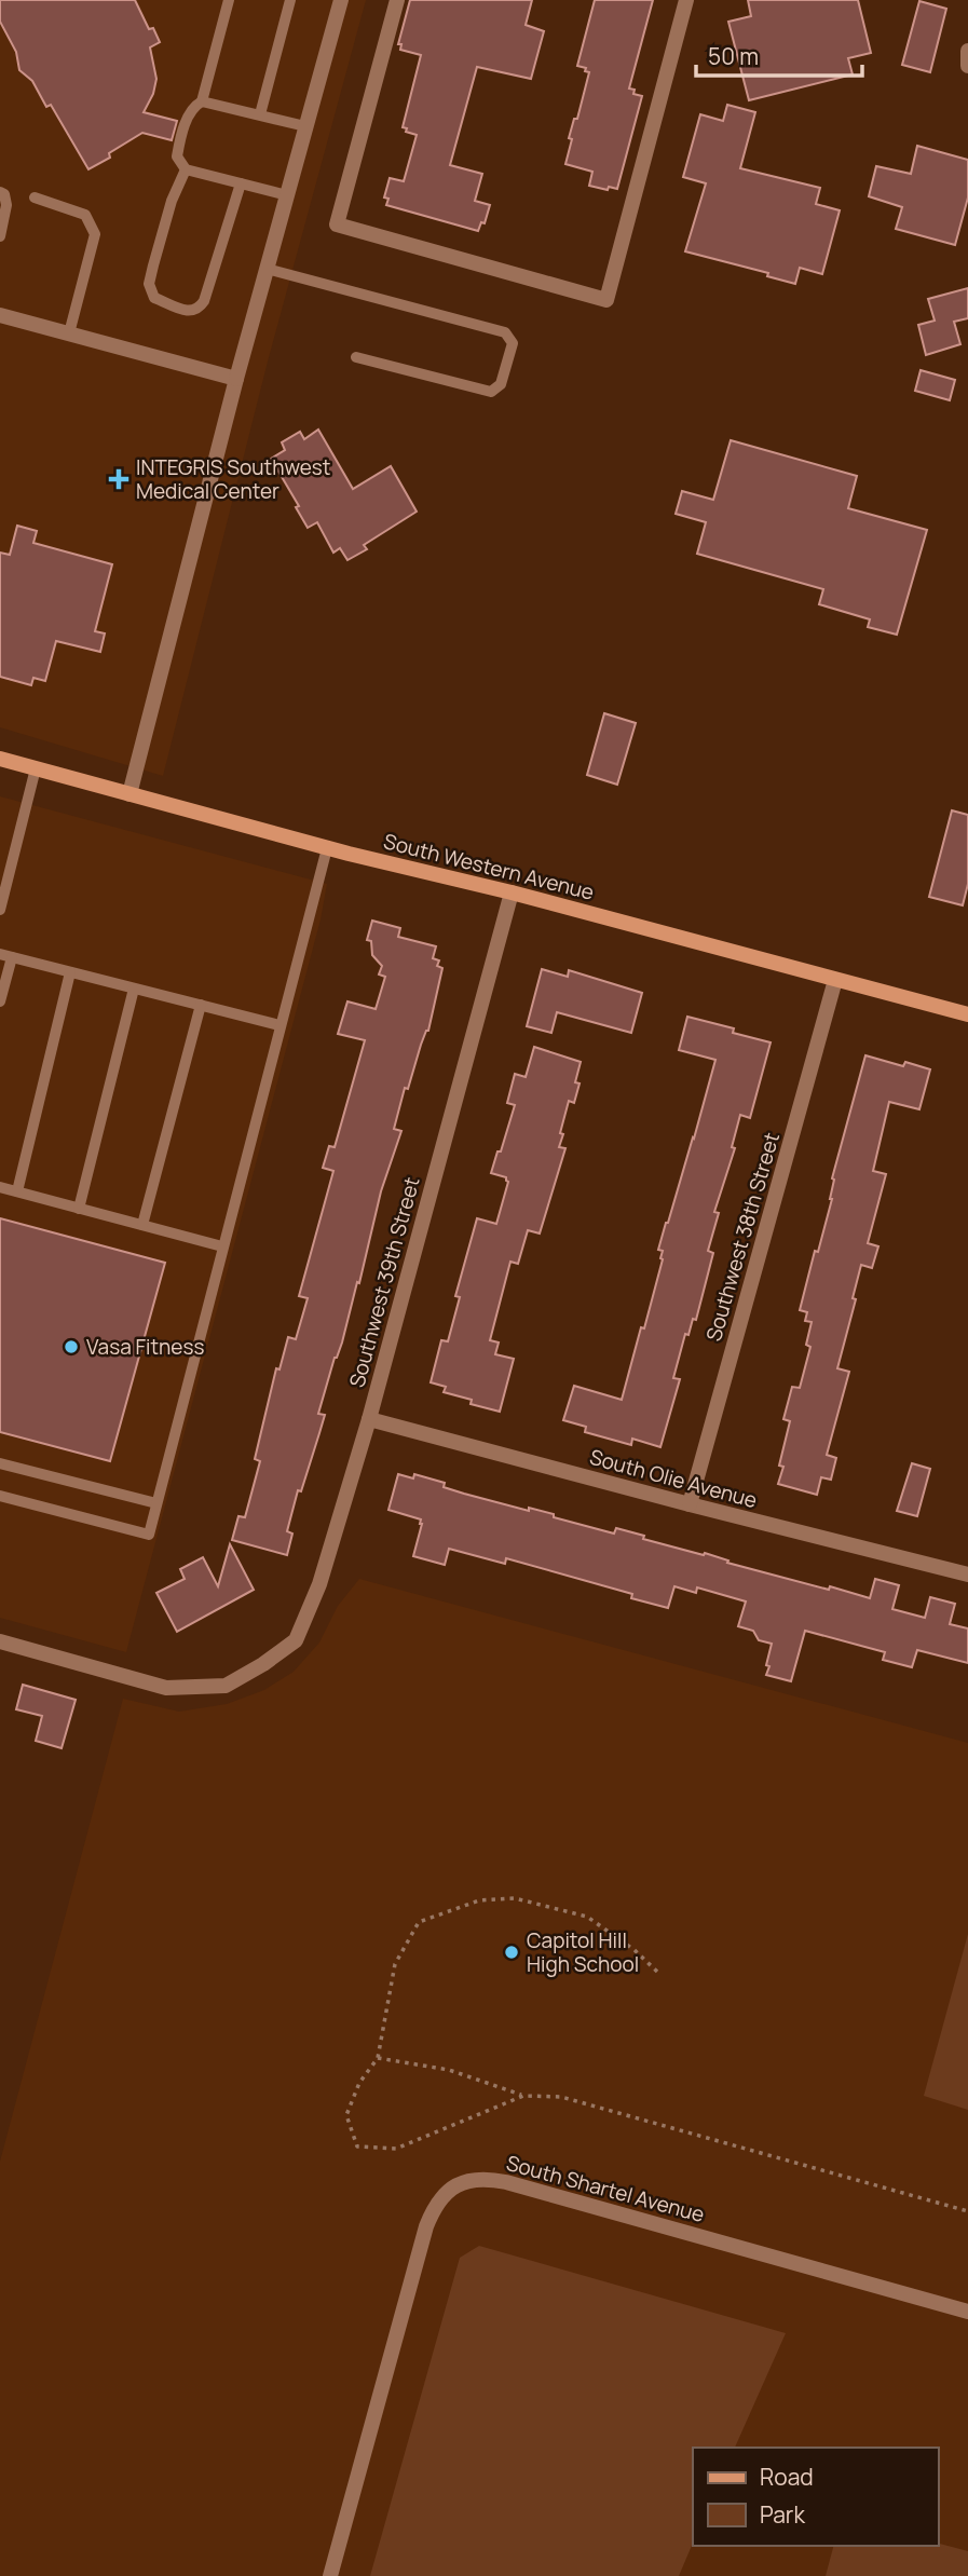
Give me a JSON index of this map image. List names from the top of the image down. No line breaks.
{"streets":{"main road":["South Western Avenue"],"street":["Southwest 38th Street","Southwest 39th Street","South Olie Avenue","South Shartel Avenue"]},"crossings":[["South Western Avenue","Southwest 38th Street"],["South Western Avenue","Southwest 39th Street"],["Southwest 38th Street","South Olie Avenue"],["Southwest 39th Street","South Olie Avenue"]],"places":{"health":["INTEGRIS Southwest Medical Center"],"other":["Vasa Fitness","Capitol Hill High School"]},"legend":["Road","Park"],"scale_bar":"50 m"}
